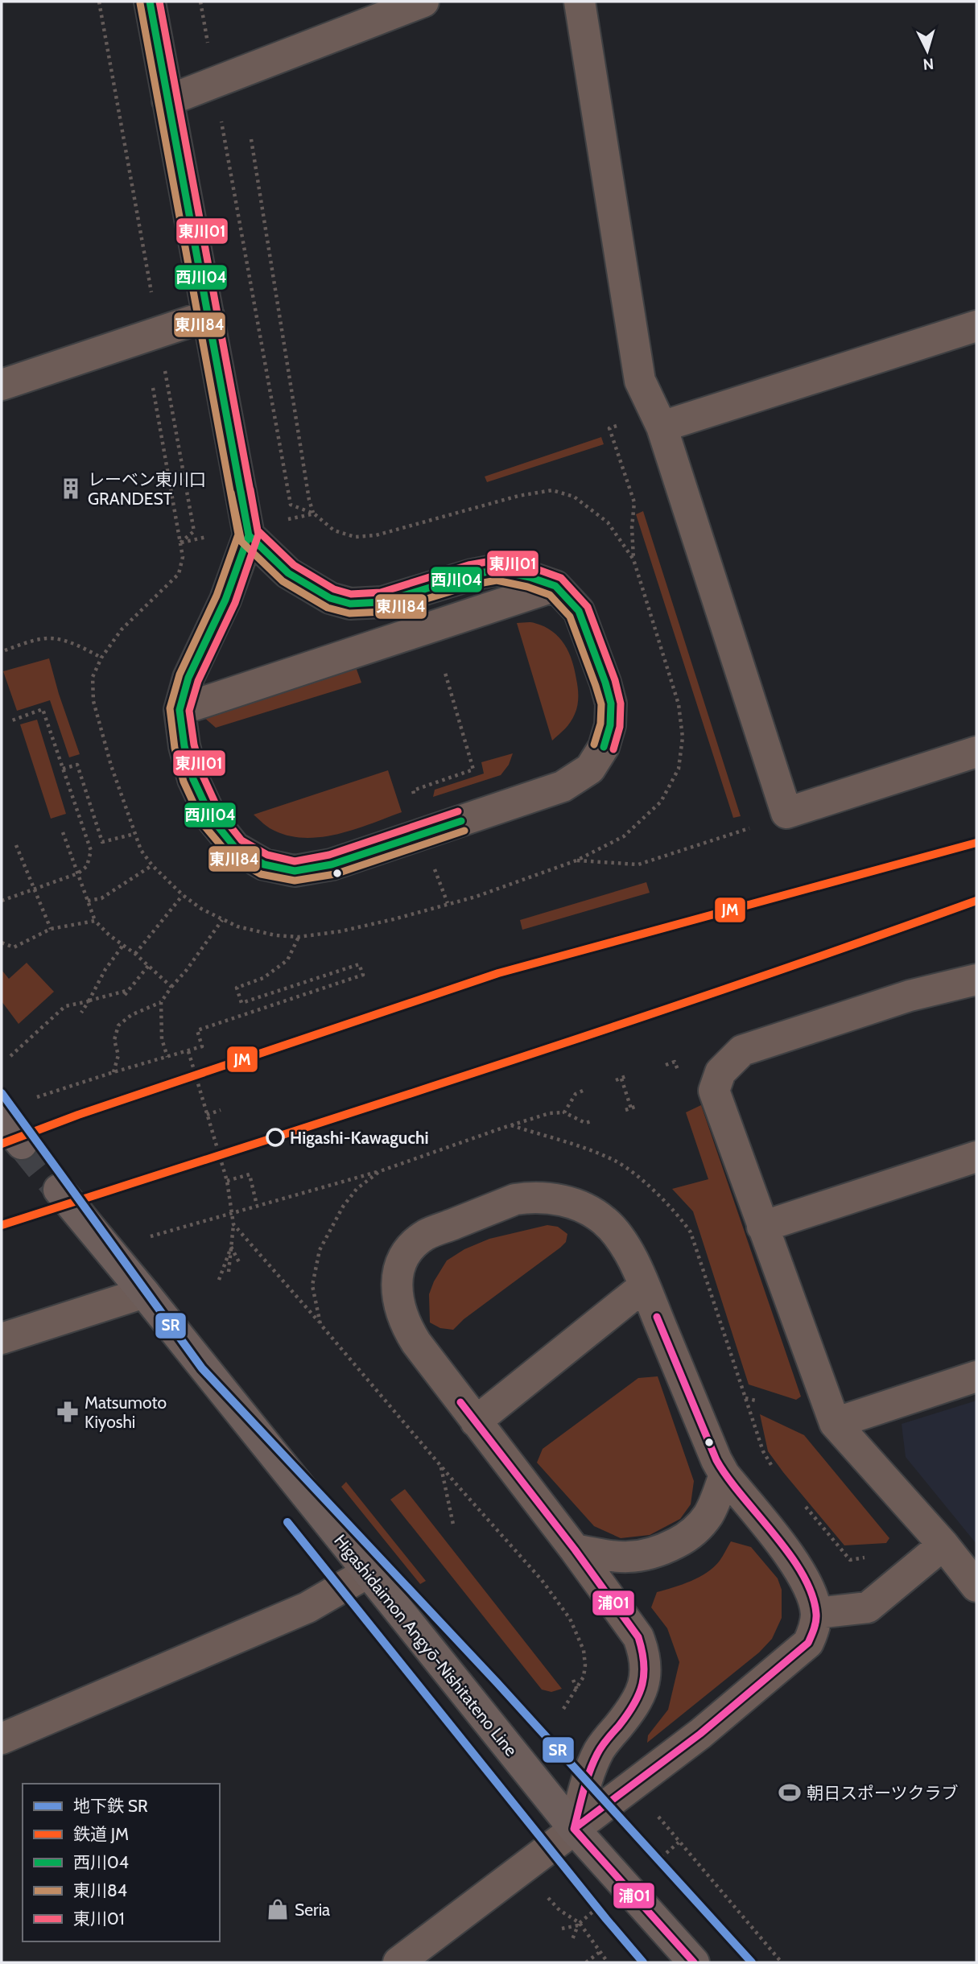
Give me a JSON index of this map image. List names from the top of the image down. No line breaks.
{"streets":{"main road":["Higashidaimon Angyō-Nishitateno Line"]},"places":{"building":["レーベン東川口 GRANDEST"],"other":["Higashi-Kawaguchi"],"pharmacy":["Matsumoto Kiyoshi"],"sports":["朝日スポーツクラブ"],"shop":["Seria"]},"lines":["transit line 西川04","transit line 東川01","transit line 東川84","rail line JM","metro line SR","transit line 浦01"],"legend":["地下鉄 SR","鉄道 JM","西川04","東川84","東川01"],"north":"bottom"}
